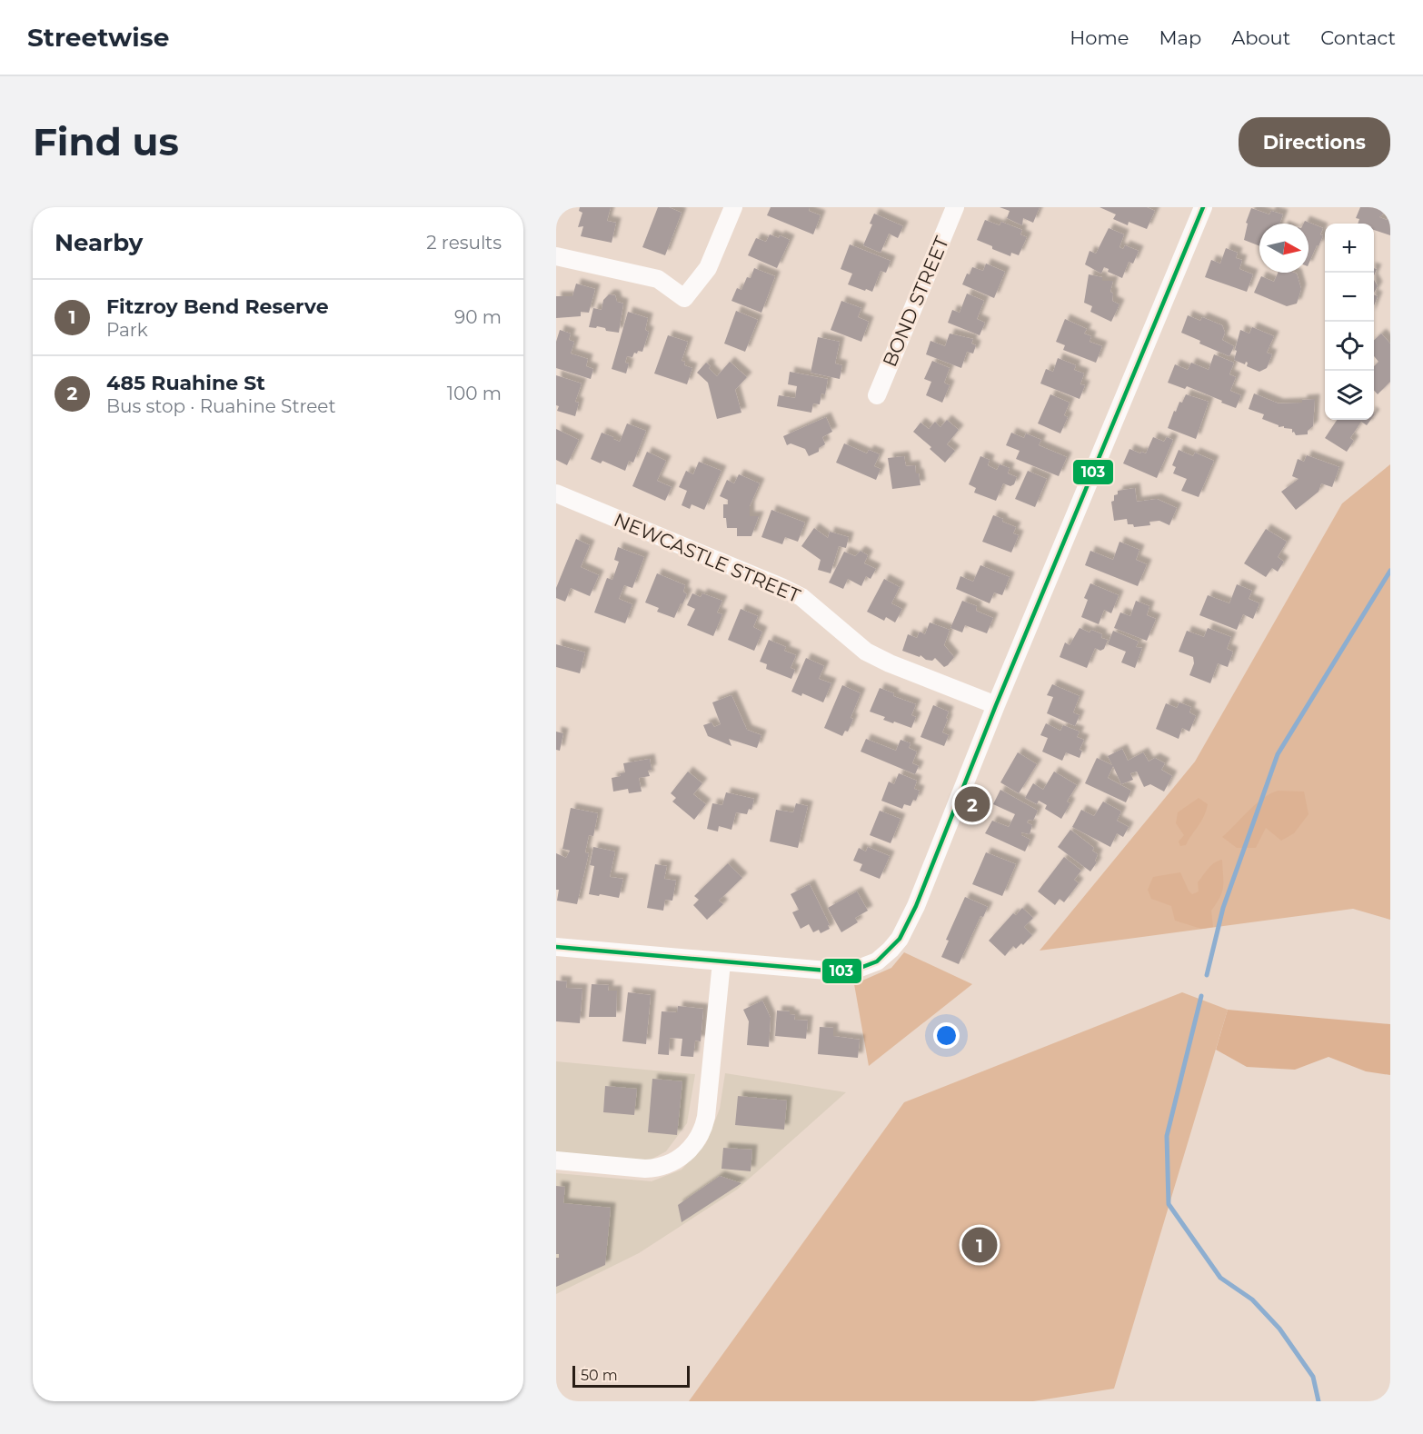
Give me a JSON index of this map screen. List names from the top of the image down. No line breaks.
{"streets":{"street":["BOND STREET","NEWCASTLE STREET"]},"lines":["transit line 103"],"scale_bar":"50 m","north":"right","page":{"header":"Streetwise","nav":["Home","Map","About","Contact"],"buttons":"Directions","title":"Find us","heading":["Nearby","2 results"],"map_buttons":["+","−"],"list":[{"mark":"1","name":"Fitzroy Bend Reserve","note":"Park","value":"90 m"},{"mark":"2","name":"485 Ruahine St","note":"Bus stop · Ruahine Street","value":"100 m"}],"pins":["2","1"],"scale":"50 m"}}
